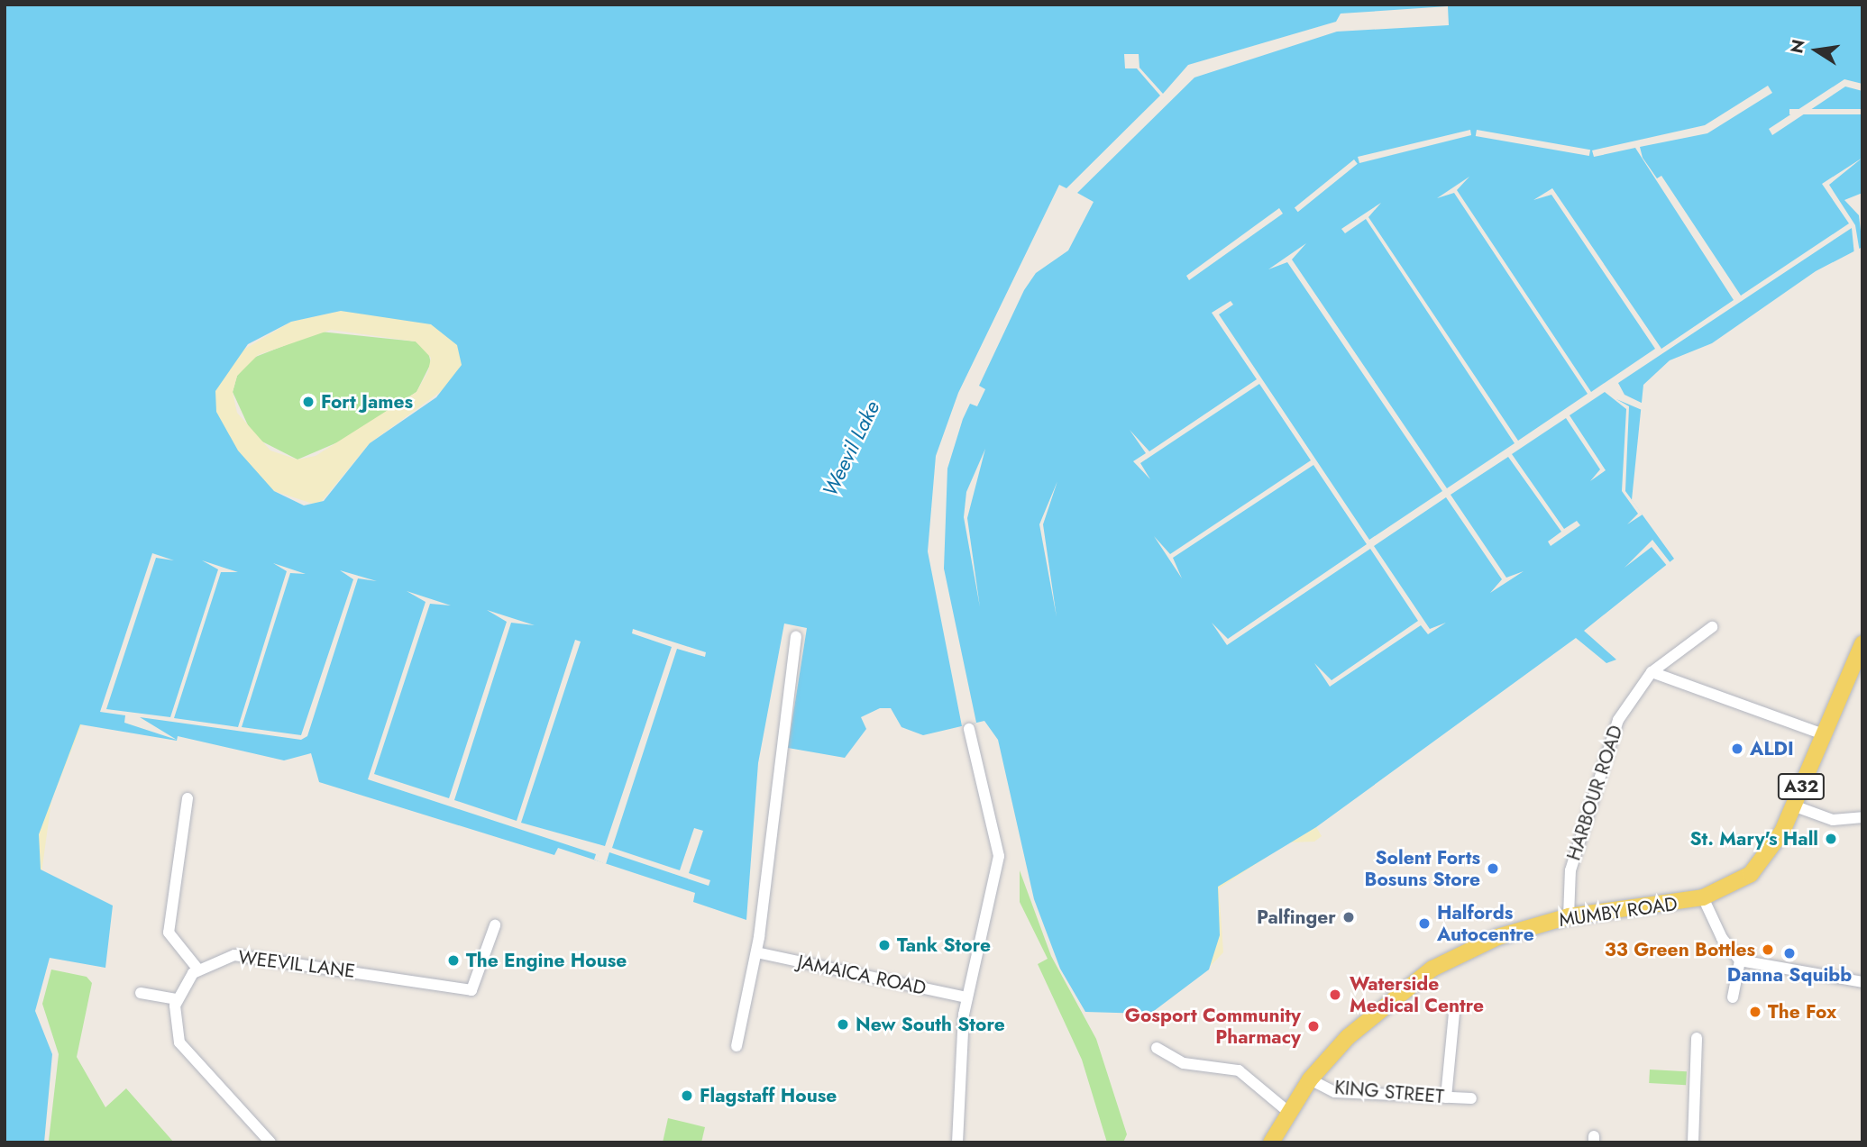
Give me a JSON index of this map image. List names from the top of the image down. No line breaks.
{"streets":{"main road":["A32","MUMBY ROAD"],"street":["HARBOUR ROAD","WEEVIL LANE","JAMAICA ROAD","KING STREET"]},"crossings":[["HARBOUR ROAD","MUMBY ROAD"],["MUMBY ROAD","KING STREET"]],"water":["Weevil Lake"],"places":["Fort James","ALDI","St. Mary's Hall","Solent Forts Bosuns Store","Palfinger","Halfords Autocentre","Tank Store","33 Green Bottles","Danna Squibb","The Engine House","Waterside Medical Centre","The Fox","New South Store","Gosport Community Pharmacy","Flagstaff House"],"north":"left"}
